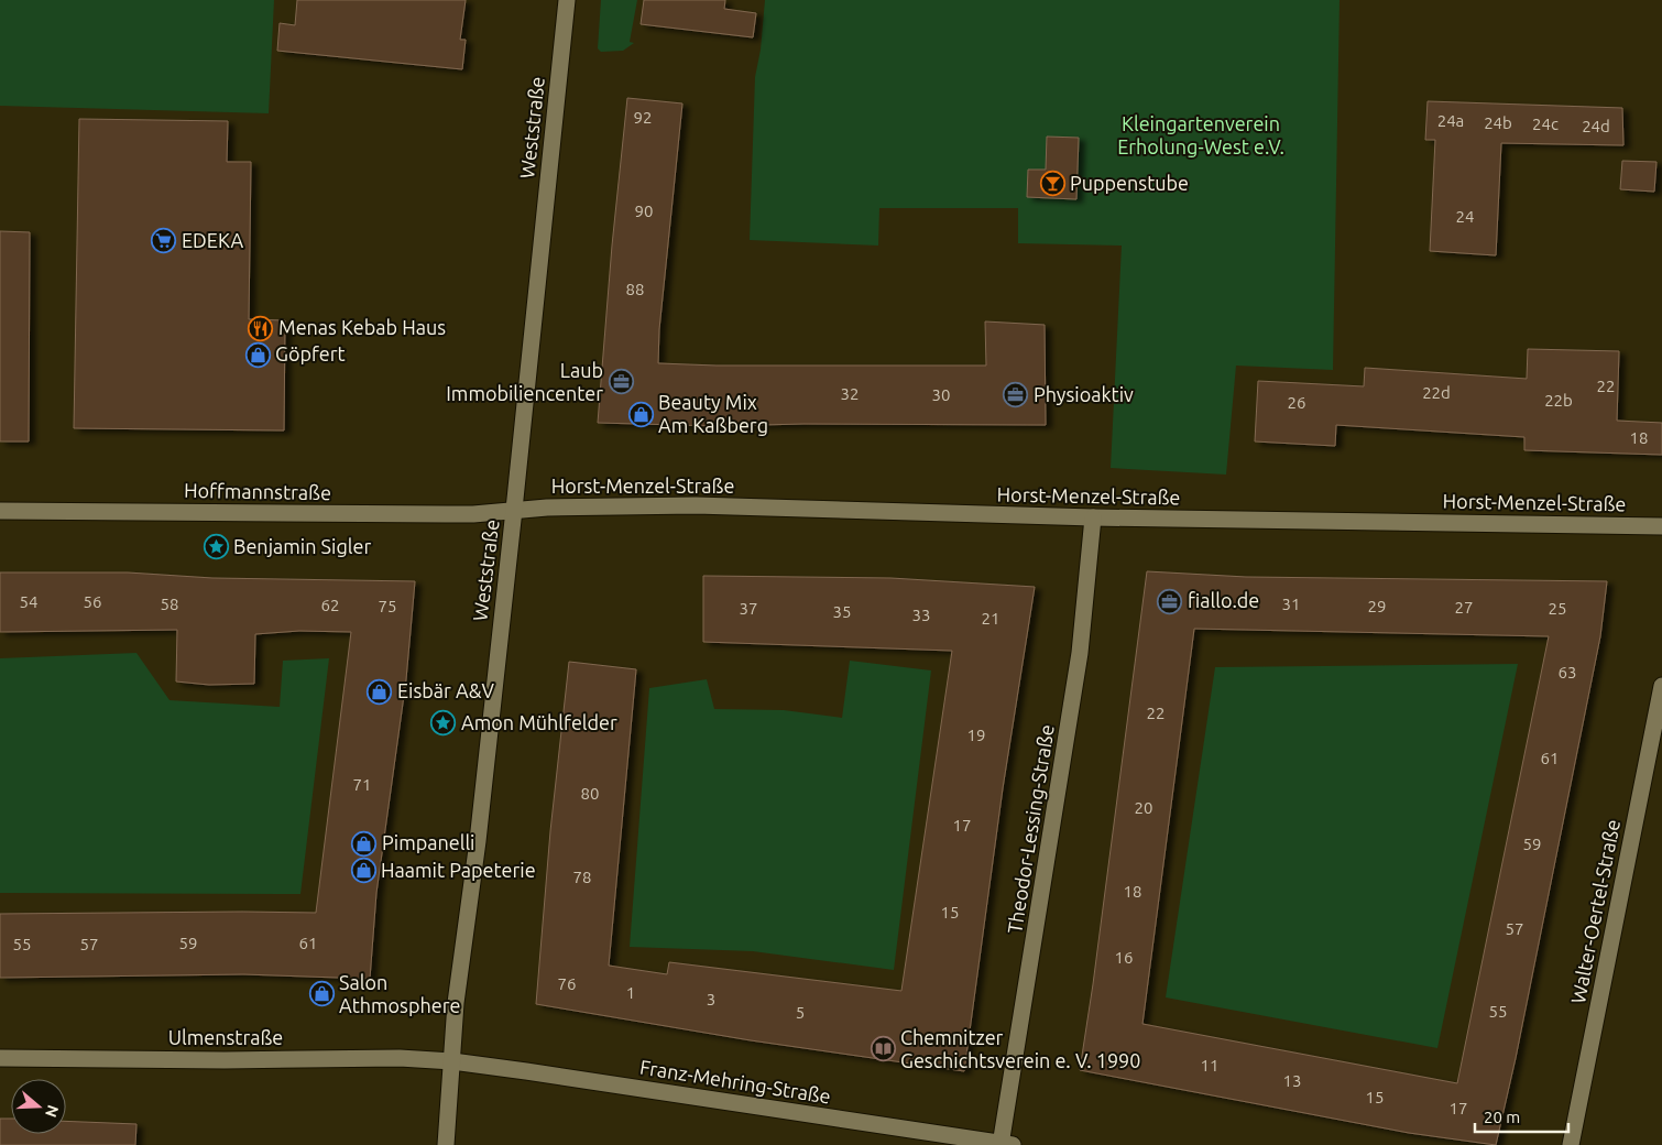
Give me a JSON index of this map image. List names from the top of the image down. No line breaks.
{"streets":{"street":["Weststraße","Horst-Menzel-Straße","Hoffmannstraße","Theodor-Lessing-Straße","Walter-Oertel-Straße","Ulmenstraße","Franz-Mehring-Straße"]},"crossings":[["Weststraße","Horst-Menzel-Straße"],["Weststraße","Hoffmannstraße"],["Weststraße","Ulmenstraße"],["Weststraße","Franz-Mehring-Straße"],["Horst-Menzel-Straße","Hoffmannstraße"],["Horst-Menzel-Straße","Theodor-Lessing-Straße"],["Theodor-Lessing-Straße","Franz-Mehring-Straße"],["Ulmenstraße","Franz-Mehring-Straße"]],"parks":["Kleingartenverein Erholung-West e.V."],"places":{"bar":["Puppenstube"],"supermarket":["EDEKA"],"restaurant":["Menas Kebab Haus"],"shop":["Göpfert","Beauty Mix Am Kaßberg","Eisbär A&V","Pimpanelli","Haamit Papeterie","Salon Athmosphere"],"office":["Laub Immobiliencenter","Physioaktiv","fiallo.de"],"place":["Benjamin Sigler","Amon Mühlfelder"],"library":["Chemnitzer Geschichtsverein e. V. 1990"]},"house_numbers":["92","24a","24b","24c","24d","90","24","88","22","22d","32","30","22b","26","18","54","56","58","31","62","75","29","27","37","25","35","33","21","63","22","19","61","71","80","20","17","59","78","18","15","57","59","61","55","57","16","76","1","3","55","5","11","13","15","17"],"scale_bar":"20 m","north":"right"}
